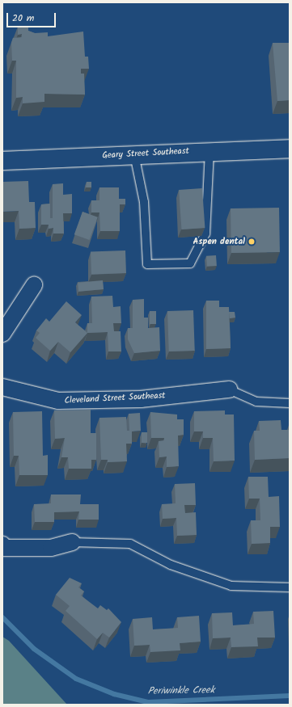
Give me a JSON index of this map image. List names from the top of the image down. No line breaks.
{"streets":{"main road":["Geary Street Southeast"],"street":["Cleveland Street Southeast"]},"water":["Periwinkle Creek"],"places":["Aspen dental"],"scale_bar":"20 m"}
